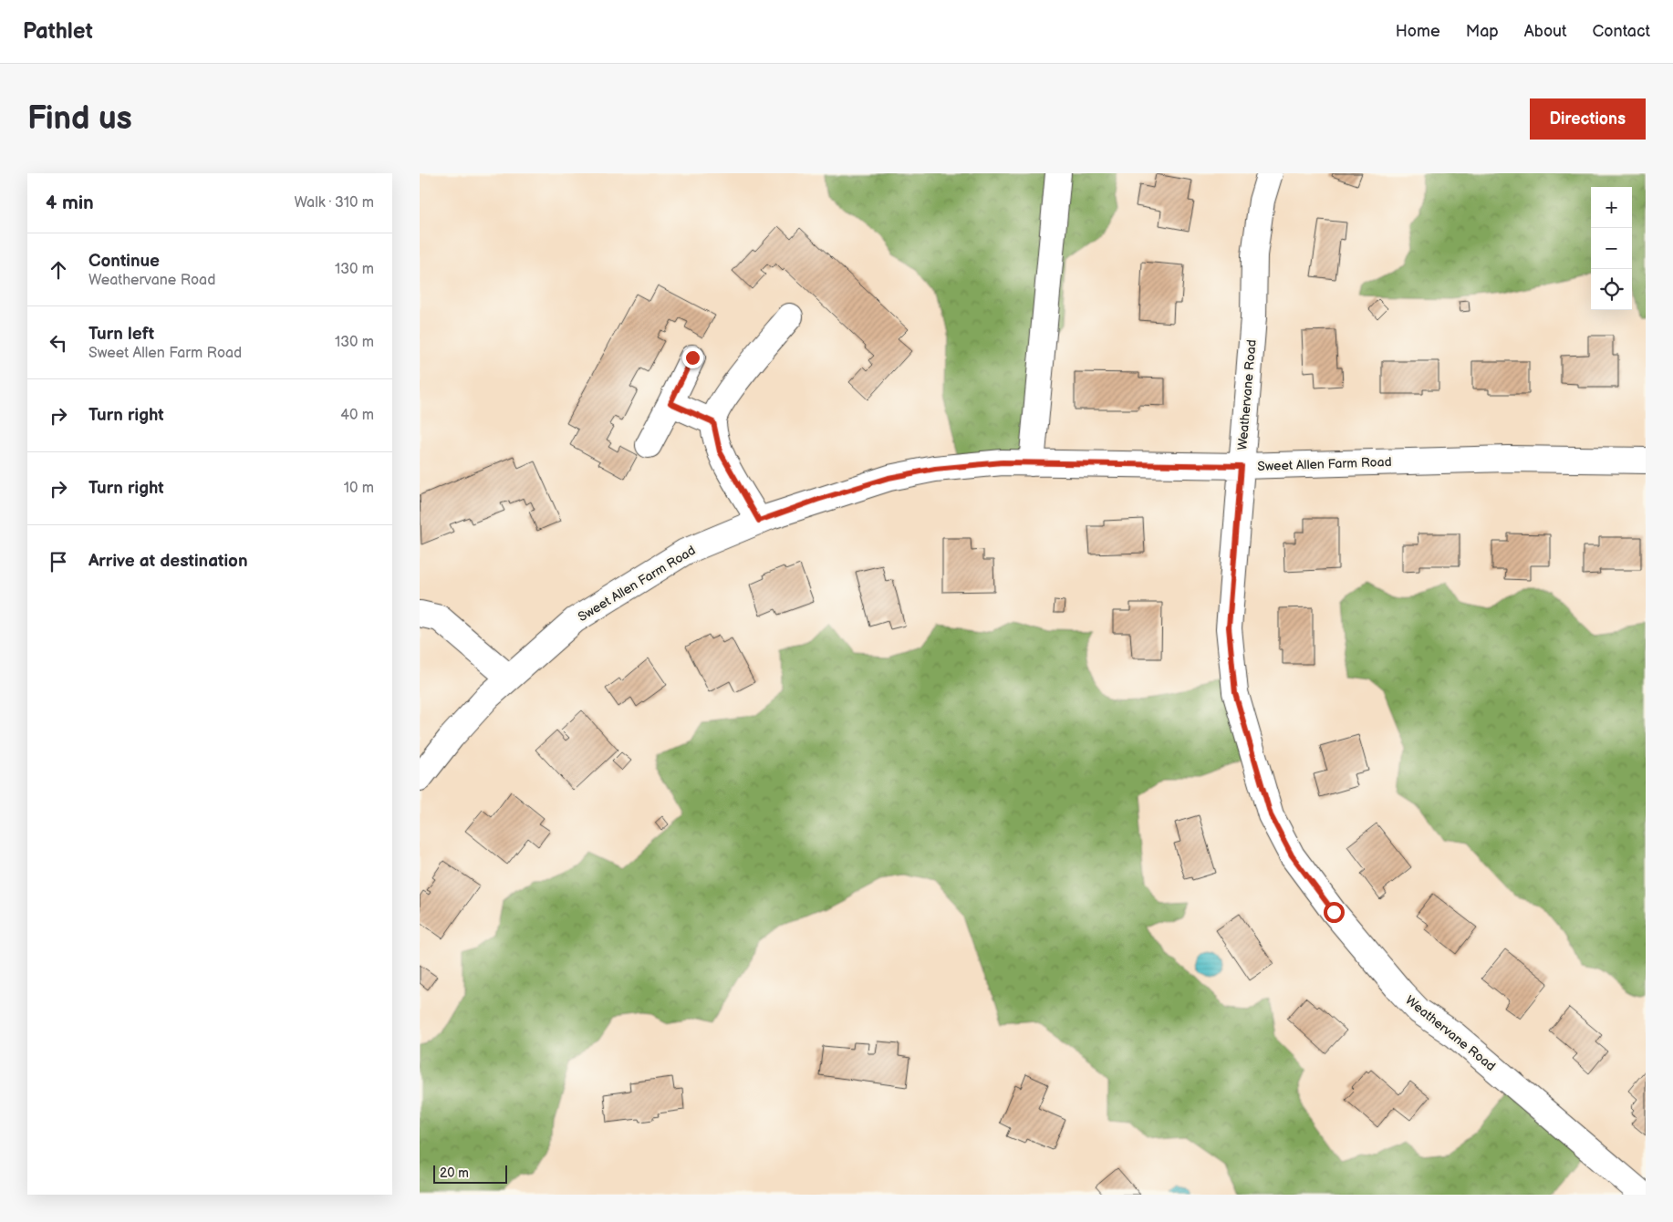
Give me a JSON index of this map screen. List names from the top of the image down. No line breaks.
{"streets":{"street":["Weathervane Road","Sweet Allen Farm Road"]},"crossings":[["Weathervane Road","Sweet Allen Farm Road"]],"scale_bar":"20 m","page":{"header":"Pathlet","nav":["Home","Map","About","Contact"],"buttons":"Directions","title":"Find us","heading":["4 min","Walk · 310 m"],"map_buttons":["+","−"],"list":[["Continue","Weathervane Road","130 m"],["Turn left","Sweet Allen Farm Road","130 m"],["Turn right","40 m"],["Turn right","10 m"],"Arrive at destination"],"scale":"20 m"}}
